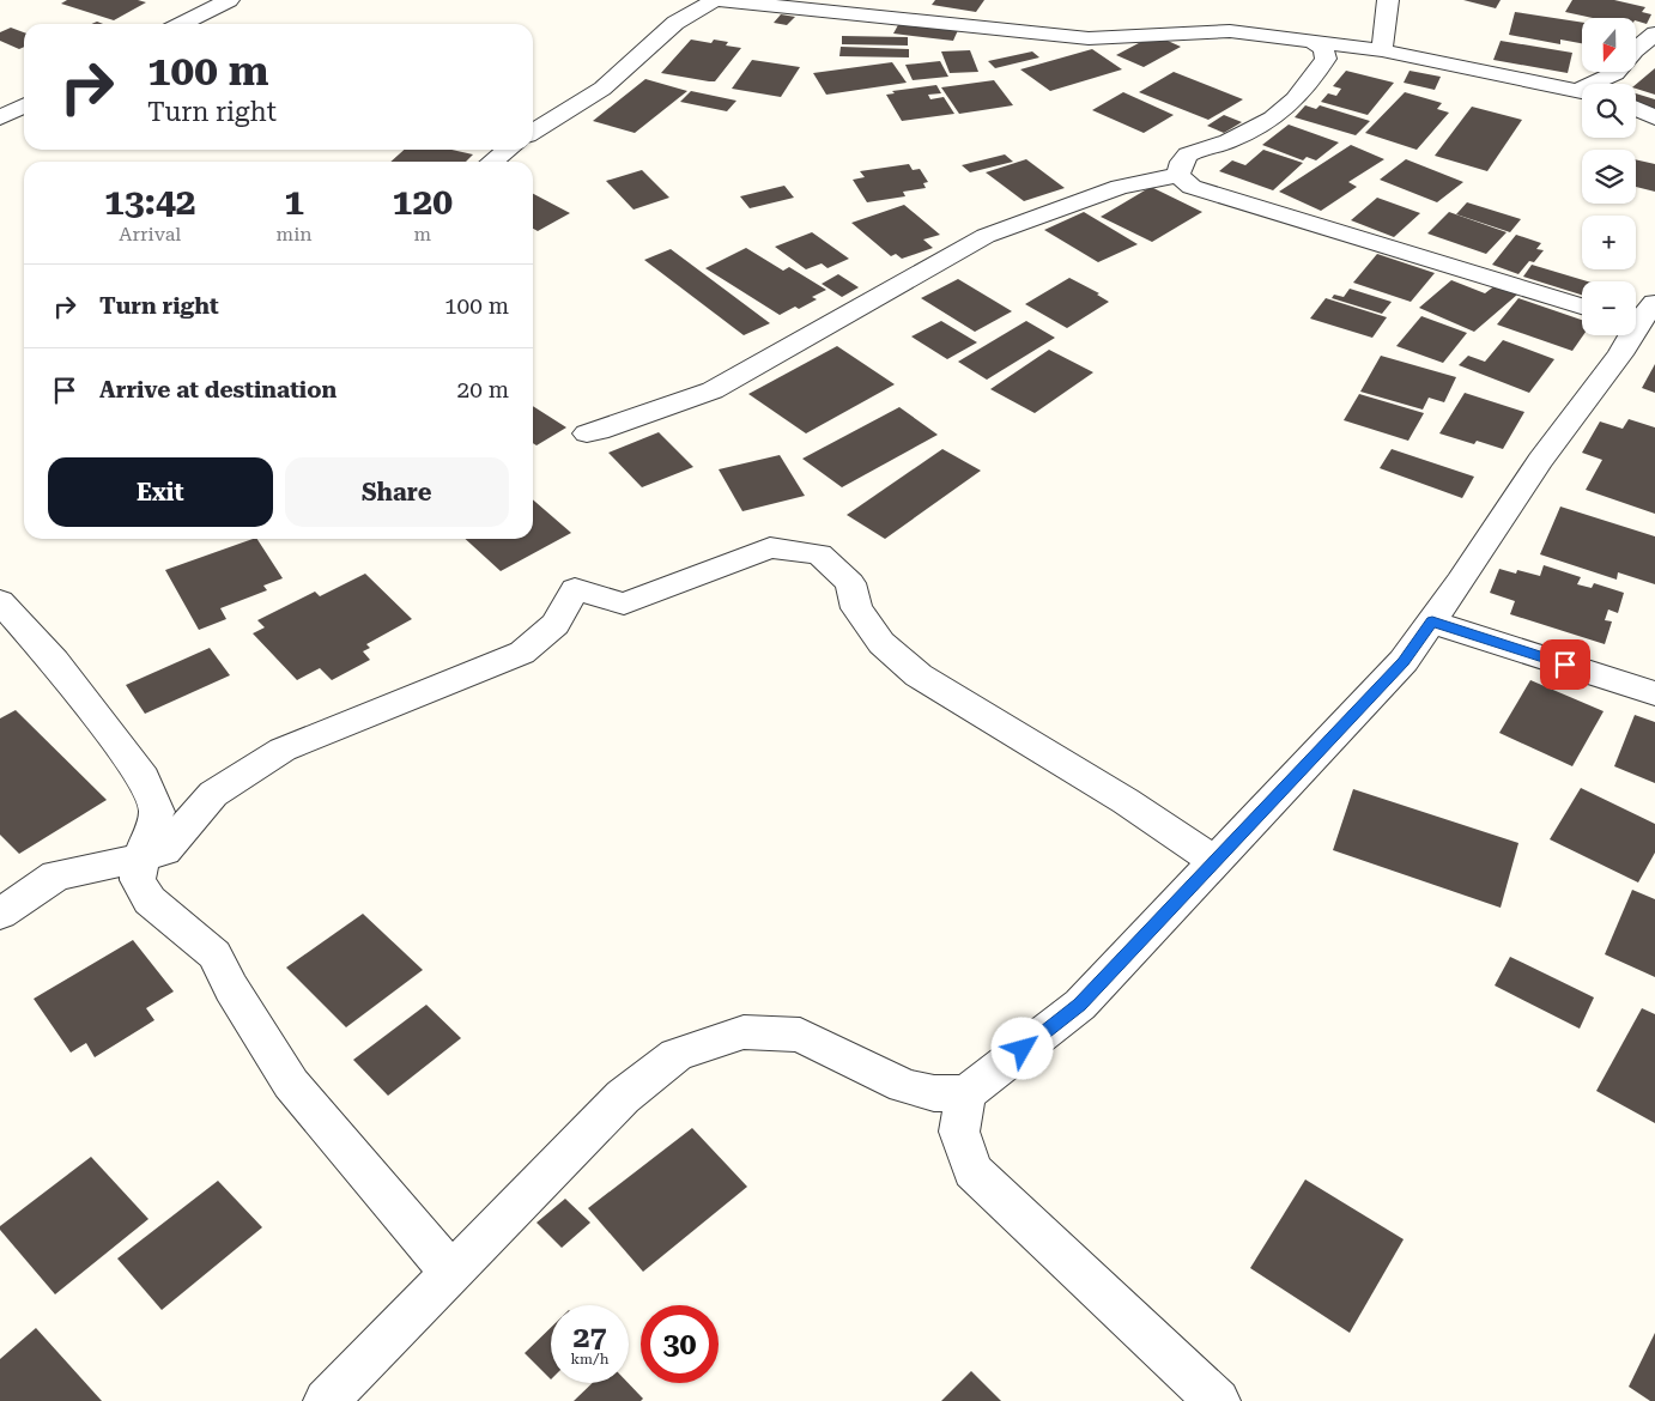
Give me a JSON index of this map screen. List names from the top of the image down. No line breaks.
{"north":"bottom","page":{"map_buttons":["+","−"],"turn":["100 m","Turn right"],"eta":["13:42","Arrival","1","min","120","m"],"list":[{"name":"Turn right","value":"100 m"},{"name":"Arrive at destination","value":"20 m"}],"buttons":["Exit","Share"],"speed":"27 km/h","limit":"30"}}
